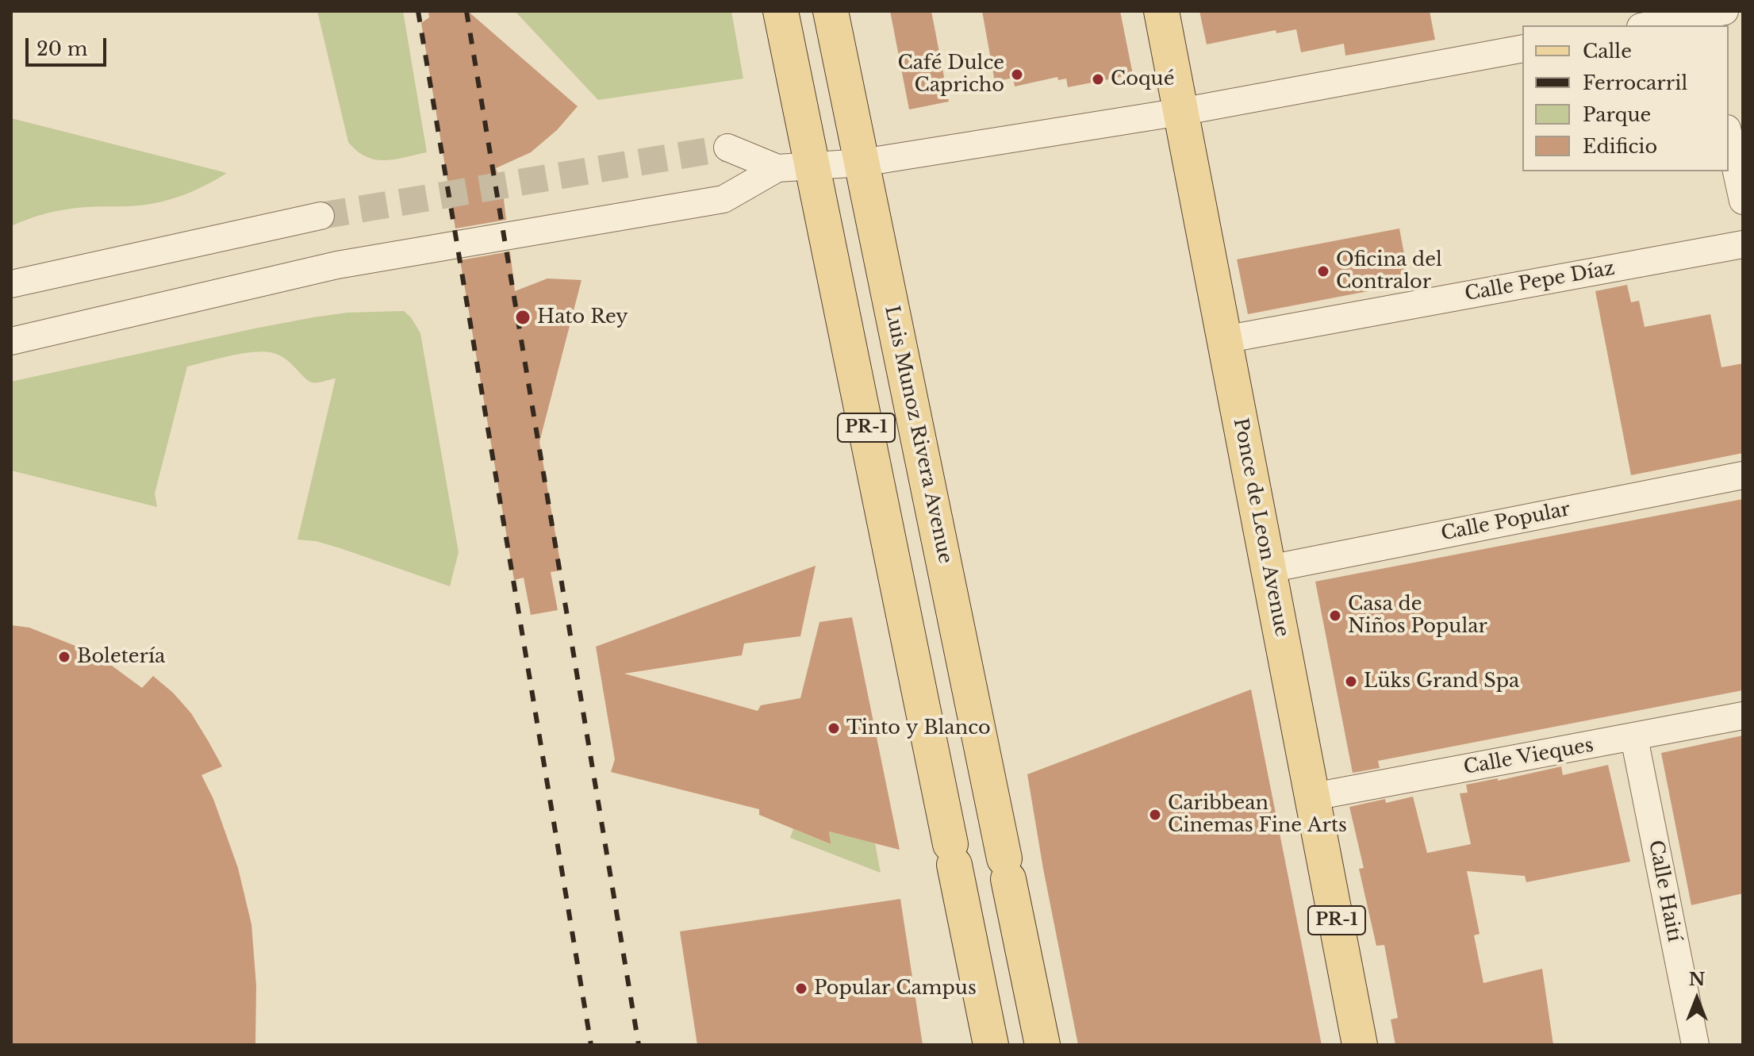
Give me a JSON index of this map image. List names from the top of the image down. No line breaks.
{"streets":{"main road":["PR-1","Luis Munoz Rivera Avenue","Ponce de Leon Avenue"],"street":["Calle Pepe Díaz","Calle Popular","Calle Vieques","Calle Haití"]},"crossings":[["Calle Pepe Díaz","Ponce de Leon Avenue"],["Calle Popular","Ponce de Leon Avenue"],["Ponce de Leon Avenue","Calle Vieques"],["Calle Vieques","Calle Haití"]],"places":["Café Dulce Capricho","Coqué","Oficina del Contralor","Hato Rey","Casa de Niños Popular","Boletería","Lüks Grand Spa","Tinto y Blanco","Caribbean Cinemas Fine Arts","Popular Campus"],"legend":["Calle","Ferrocarril","Parque","Edificio"],"scale_bar":"20 m","north":"top"}
